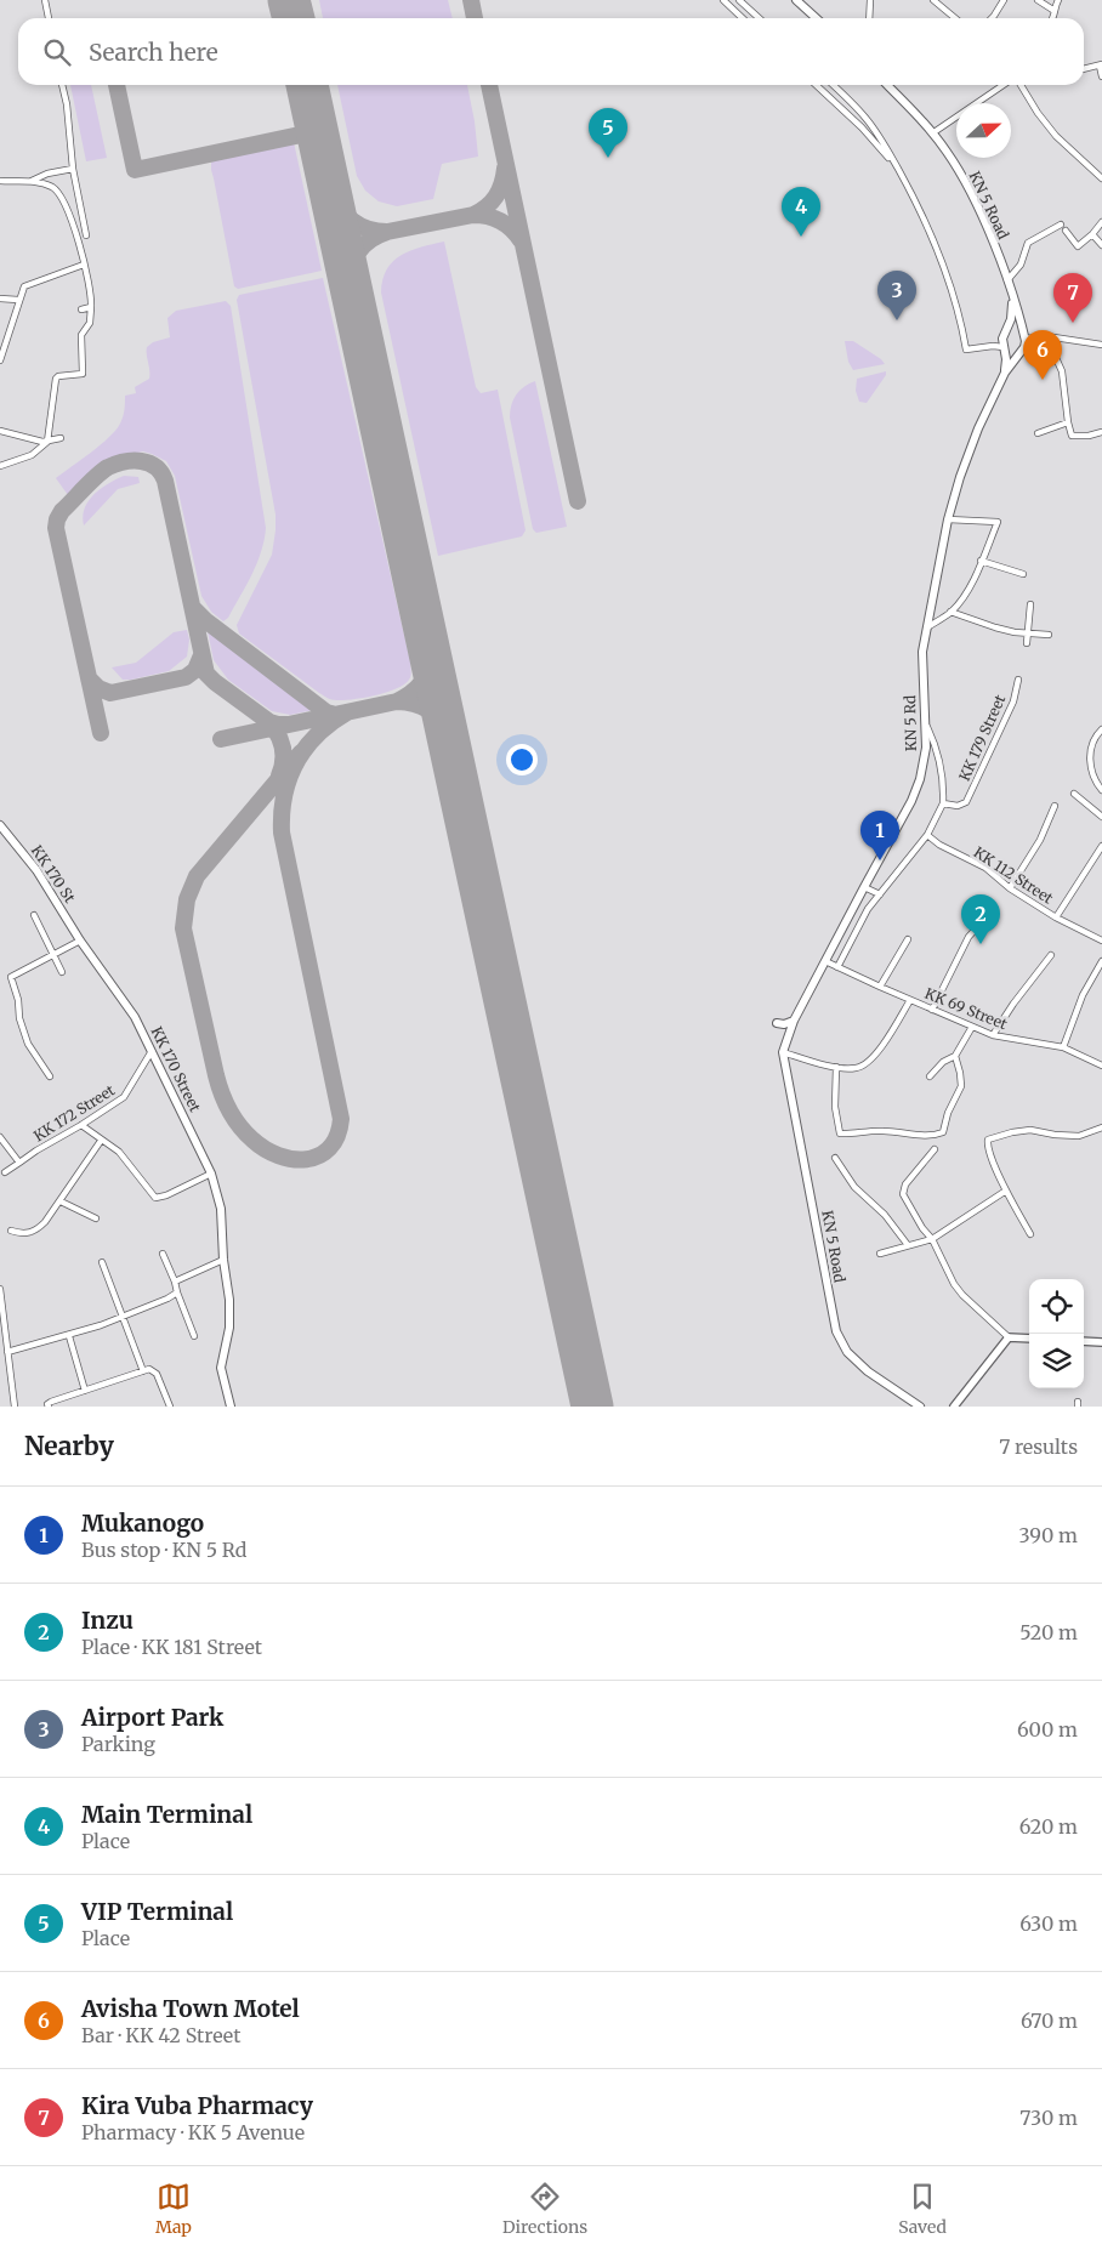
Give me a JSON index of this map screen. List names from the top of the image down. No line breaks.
{"streets":{"main road":["KN 5 Road","KN 5 Rd","KK 170 St","KK 170 Street"],"street":["KK 179 Street","KK 112 Street","KK 69 Street","KK 172 Street"]},"crossings":[["KN 5 Road","KN 5 Rd"],["KN 5 Rd","KK 69 Street"],["KK 170 St","KK 170 Street"],["KK 170 Street","KK 172 Street"]],"north":"right","page":{"search":"Search here","pins":["5","4","3","7","6","1","2"],"heading":["Nearby","7 results"],"list":[{"mark":"1","name":"Mukanogo","note":"Bus stop · KN 5 Rd","value":"390 m"},{"mark":"2","name":"Inzu","note":"Place · KK 181 Street","value":"520 m"},{"mark":"3","name":"Airport Park","note":"Parking","value":"600 m"},{"mark":"4","name":"Main Terminal","note":"Place","value":"620 m"},{"mark":"5","name":"VIP Terminal","note":"Place","value":"630 m"},{"mark":"6","name":"Avisha Town Motel","note":"Bar · KK 42 Street","value":"670 m"},{"mark":"7","name":"Kira Vuba Pharmacy","note":"Pharmacy · KK 5 Avenue","value":"730 m"}],"nav":["Map","Directions","Saved"]}}
